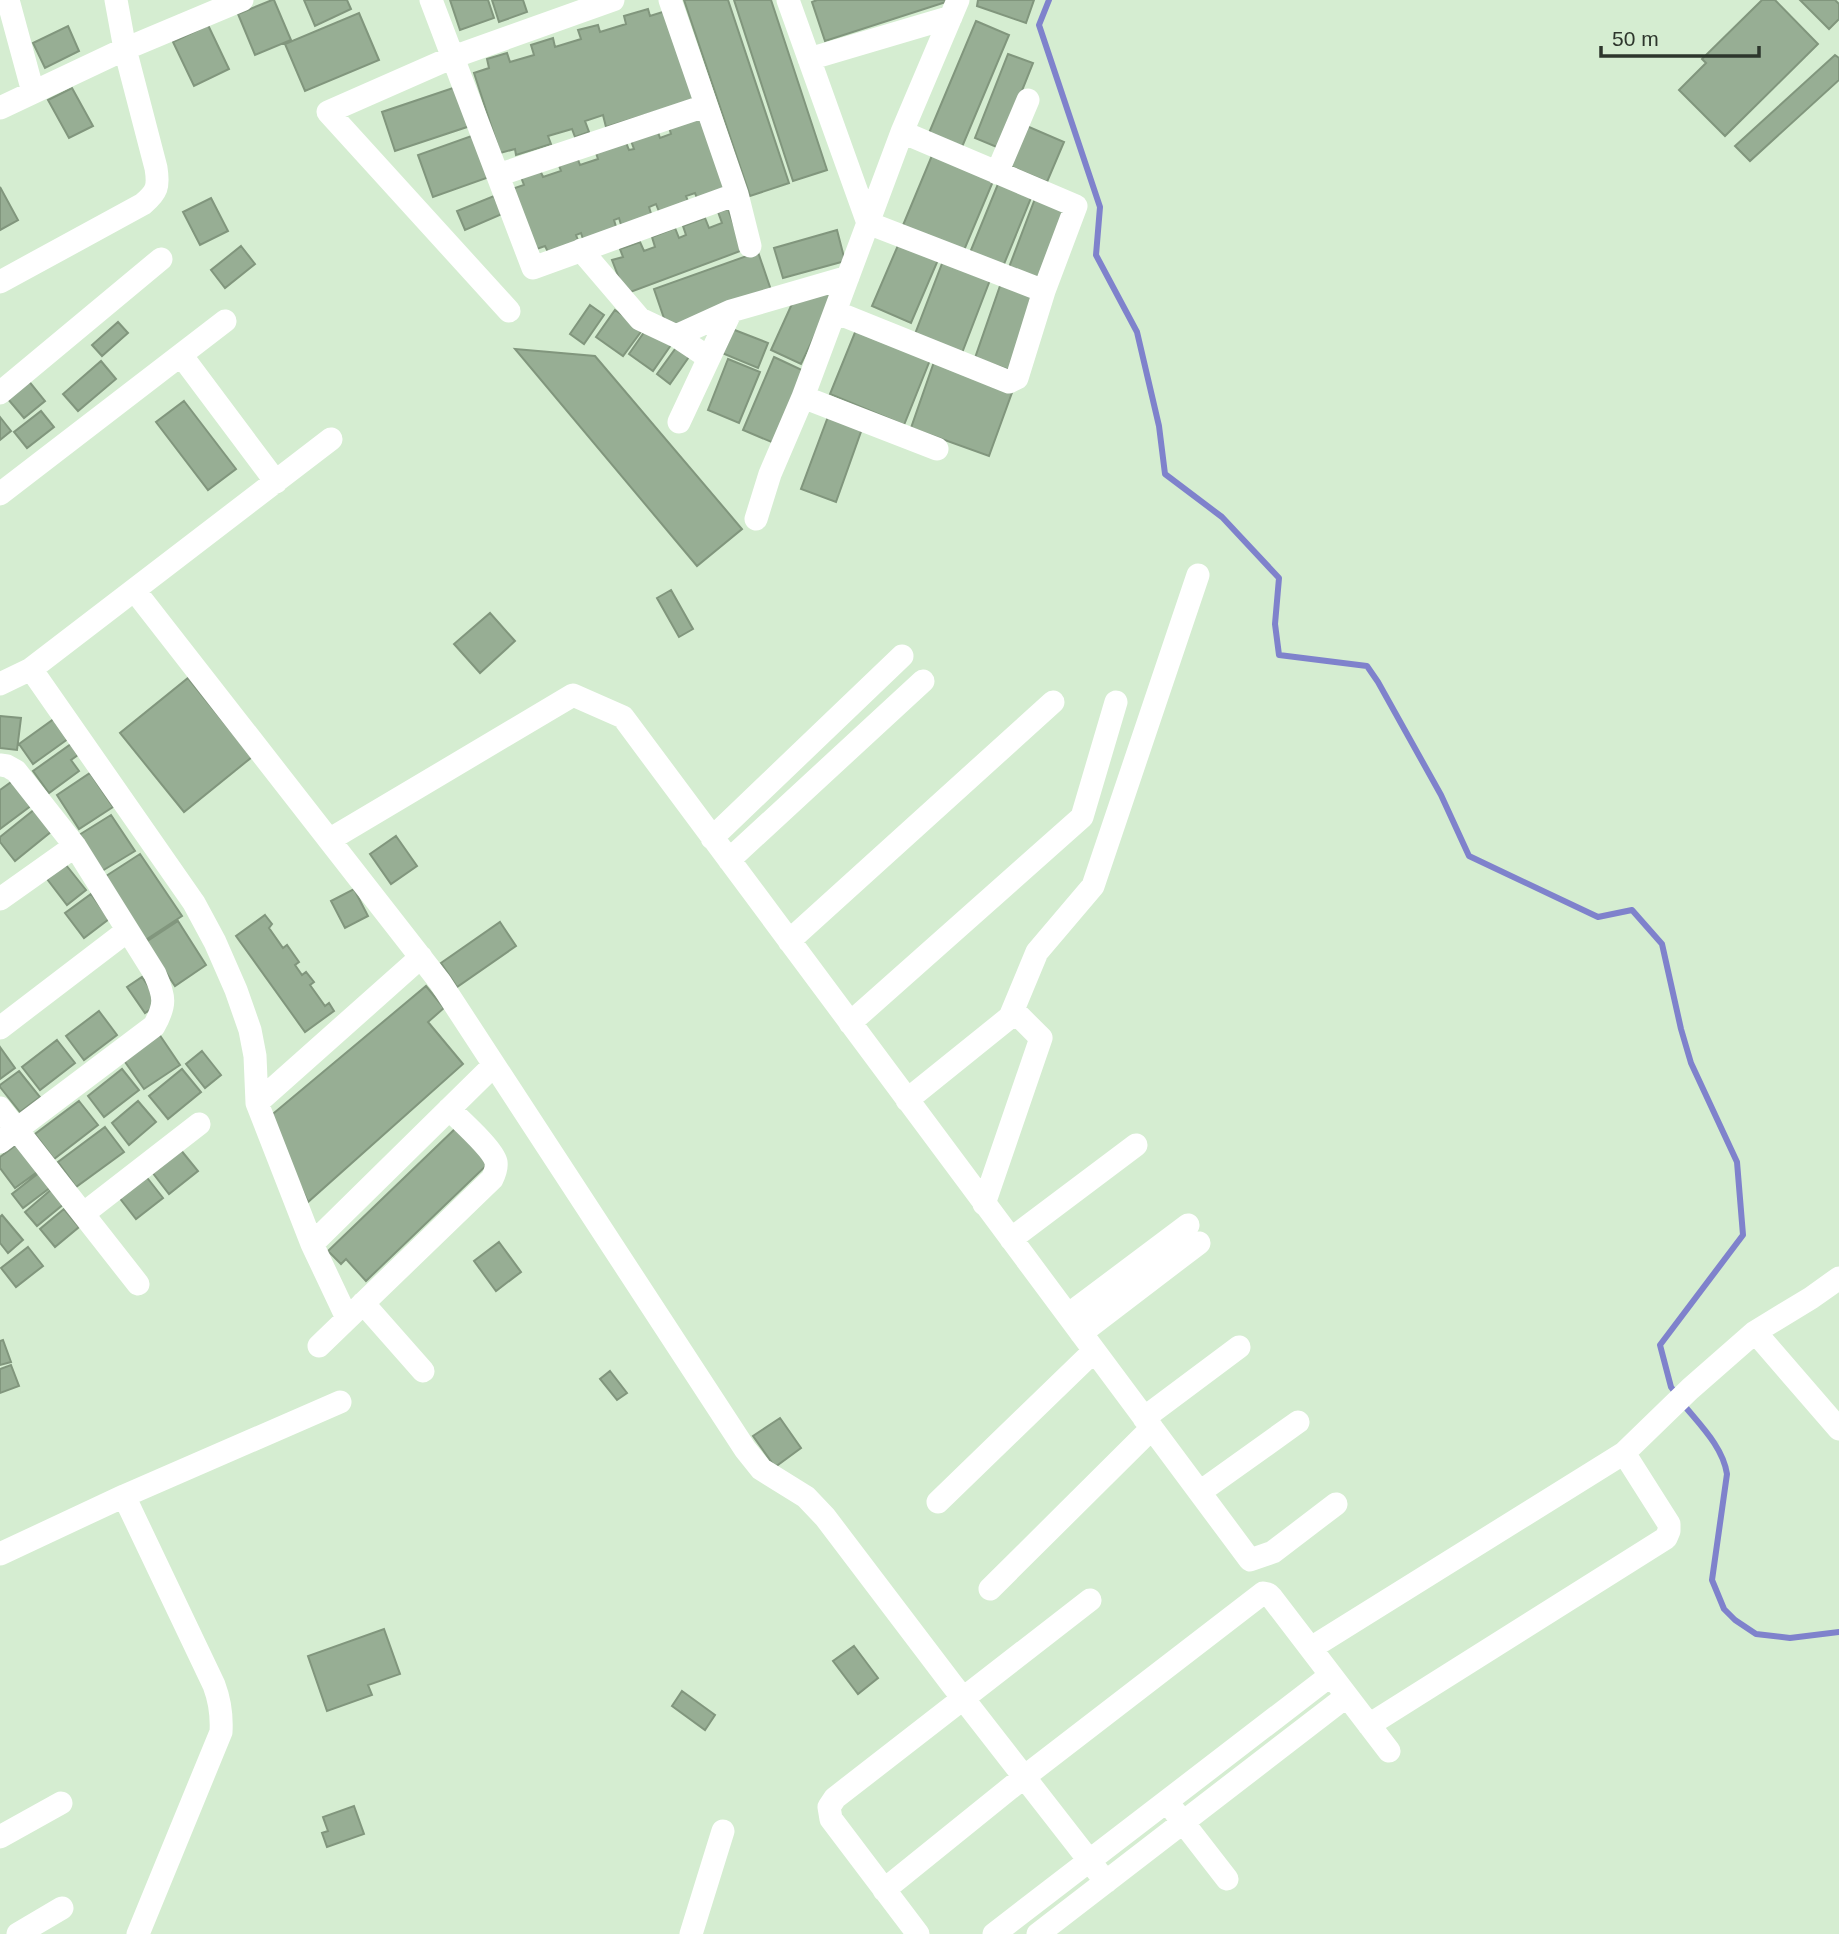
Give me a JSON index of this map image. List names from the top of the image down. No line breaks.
{"scale_bar":"50 m"}
